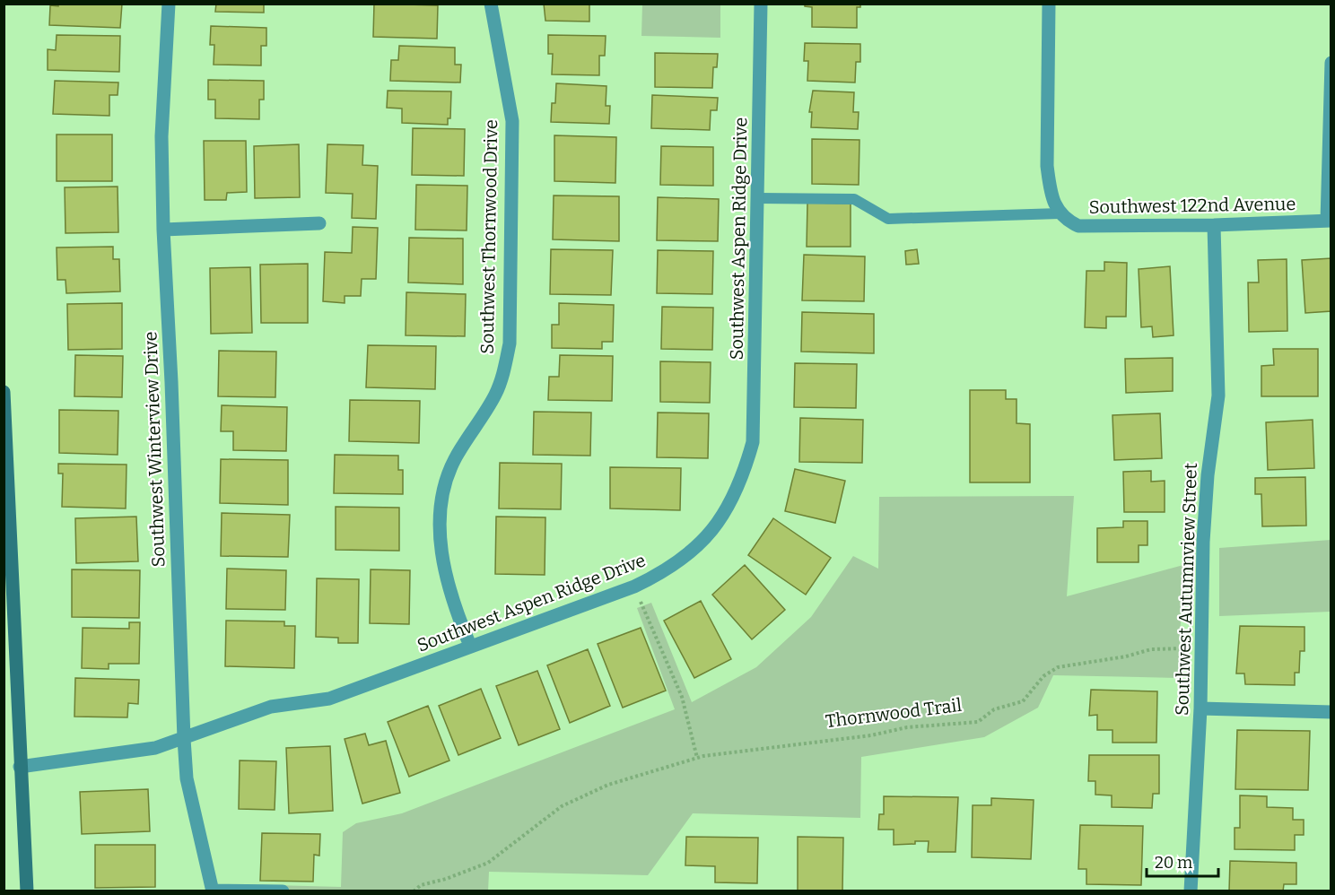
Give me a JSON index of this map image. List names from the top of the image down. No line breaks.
{"streets":{"street":["Southwest 122nd Avenue","Southwest Thornwood Drive","Southwest Aspen Ridge Drive","Southwest Winterview Drive","Southwest Autumnview Street"],"path":["Thornwood Trail"]},"crossings":[["Southwest 122nd Avenue","Southwest Autumnview Street"],["Southwest Thornwood Drive","Southwest Aspen Ridge Drive"],["Southwest Aspen Ridge Drive","Southwest Winterview Drive"],["Southwest Autumnview Street","Thornwood Trail"]],"scale_bar":"20 m"}
